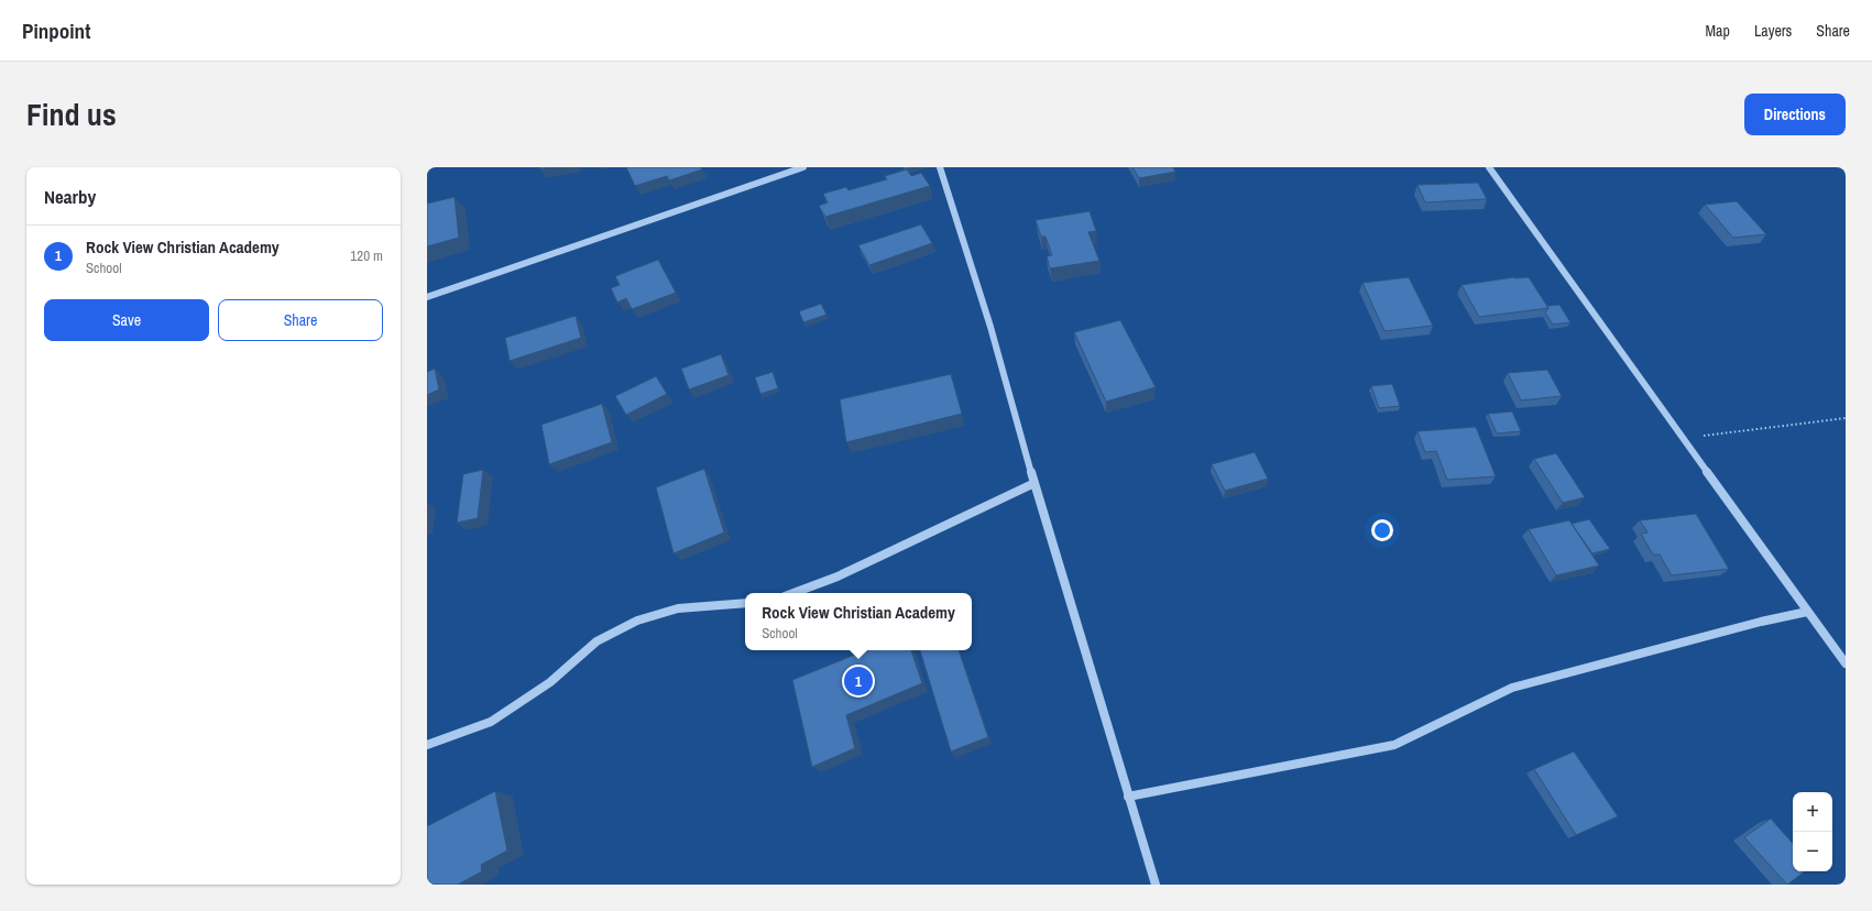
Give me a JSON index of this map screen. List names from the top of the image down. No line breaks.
{"page":{"header":"Pinpoint","nav":["Map","Layers","Share"],"title":"Find us","buttons":["Directions",["Save","Share"]],"heading":"Nearby","list":[{"mark":"1","name":"Rock View Christian Academy","note":"School","value":"120 m"}],"popup":["Rock View Christian Academy","School"],"pins":"1","map_buttons":["+","−"]}}
